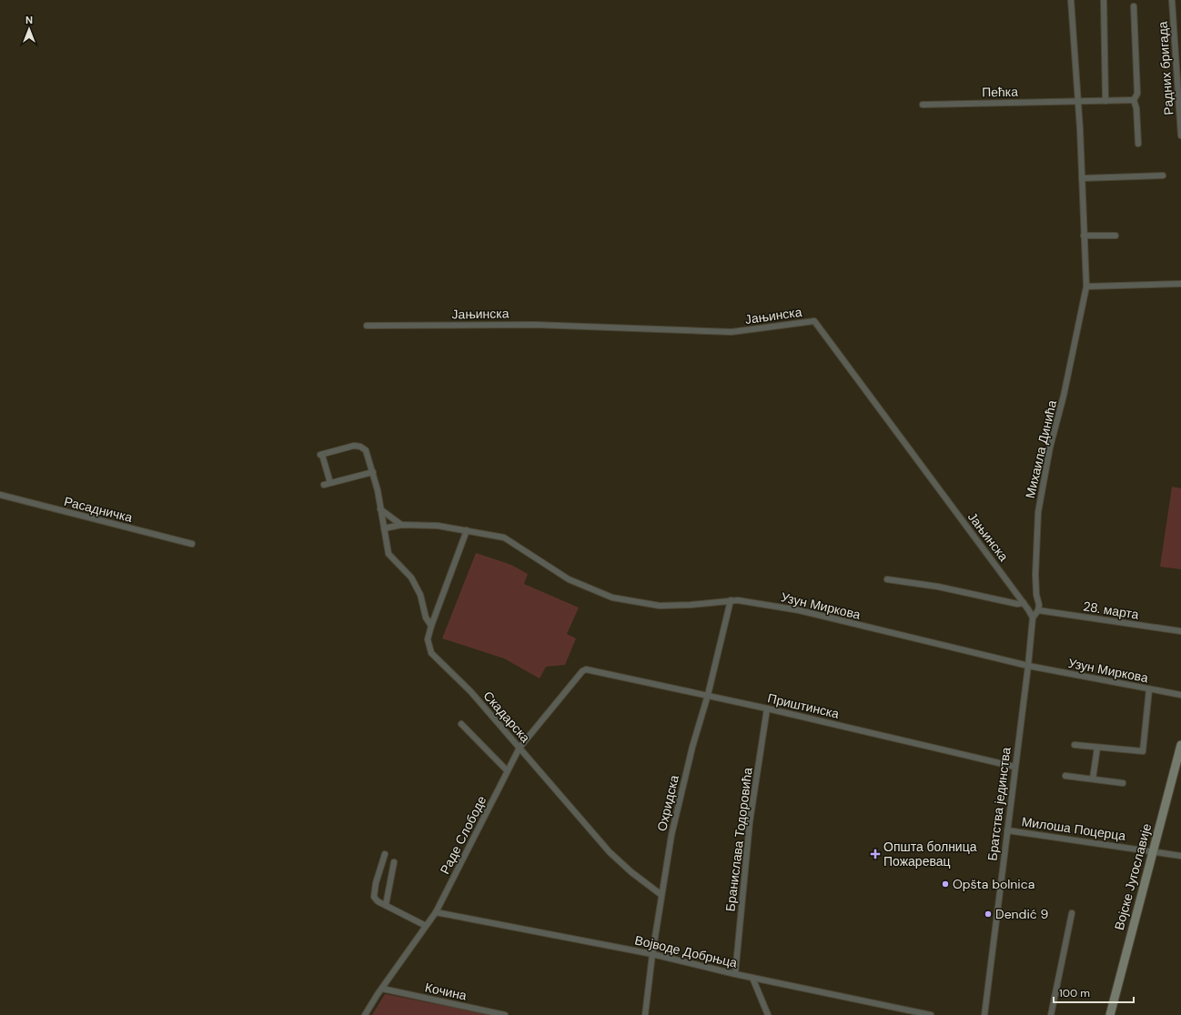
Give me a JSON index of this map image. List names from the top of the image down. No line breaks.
{"streets":{"main road":["Војске Југославије"],"street":["Радних бригада","Пећка","Јањинска","Михаила Динића","Расадничка","Узун Миркова","28. марта","Приштинска","Скадарска","Охридска","Братства јединства","Милоша Поцерца","Раде Слободе","Бранислава Тодоровића","Војводе Добрњца","Кочина"]},"crossings":[["Јањинска","Братства јединства"],["Михаила Динића","28. марта"],["Узун Миркова","Скадарска"],["Узун Миркова","Охридска"],["Узун Миркова","Братства јединства"],["Приштинска","Охридска"],["Приштинска","Братства јединства"],["Приштинска","Раде Слободе"],["Приштинска","Бранислава Тодоровића"],["Скадарска","Охридска"],["Скадарска","Раде Слободе"],["Охридска","Војводе Добрњца"],["Братства јединства","Милоша Поцерца"],["Милоша Поцерца","Војске Југославије"],["Раде Слободе","Војводе Добрњца"],["Раде Слободе","Кочина"],["Бранислава Тодоровића","Војводе Добрњца"]],"places":{"health":["Општа болница Пожаревац"],"other":["Opšta bolnica","Dendić 9"]},"scale_bar":"100 m","north":"top"}
